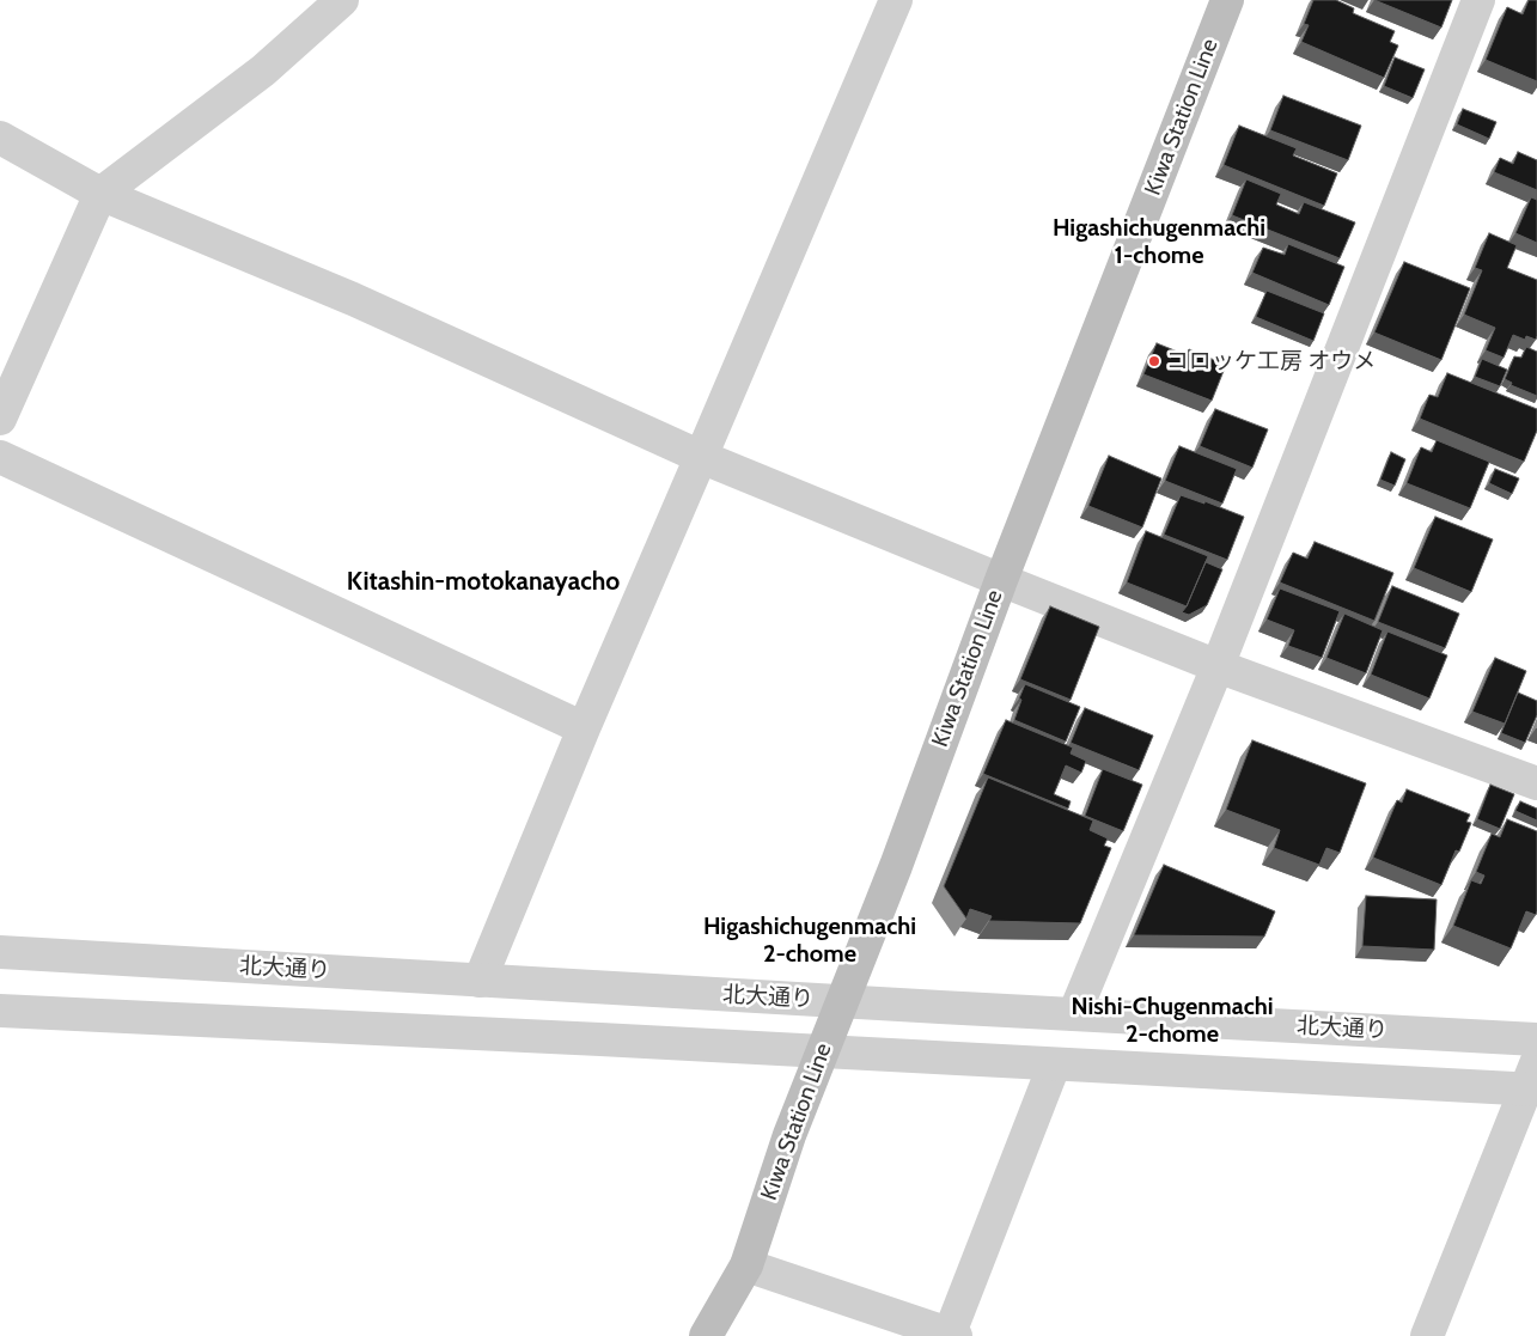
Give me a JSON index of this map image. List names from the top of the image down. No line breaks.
{"streets":{"main road":["Kiwa Station Line"],"street":["北大通り"]},"crossings":[["Kiwa Station Line","北大通り"]],"districts":["Higashichugenmachi 1-chome","Kitashin-motokanayacho","Higashichugenmachi 2-chome","Nishi-Chugenmachi 2-chome"],"places":["コロッケ工房 オウメ"]}
